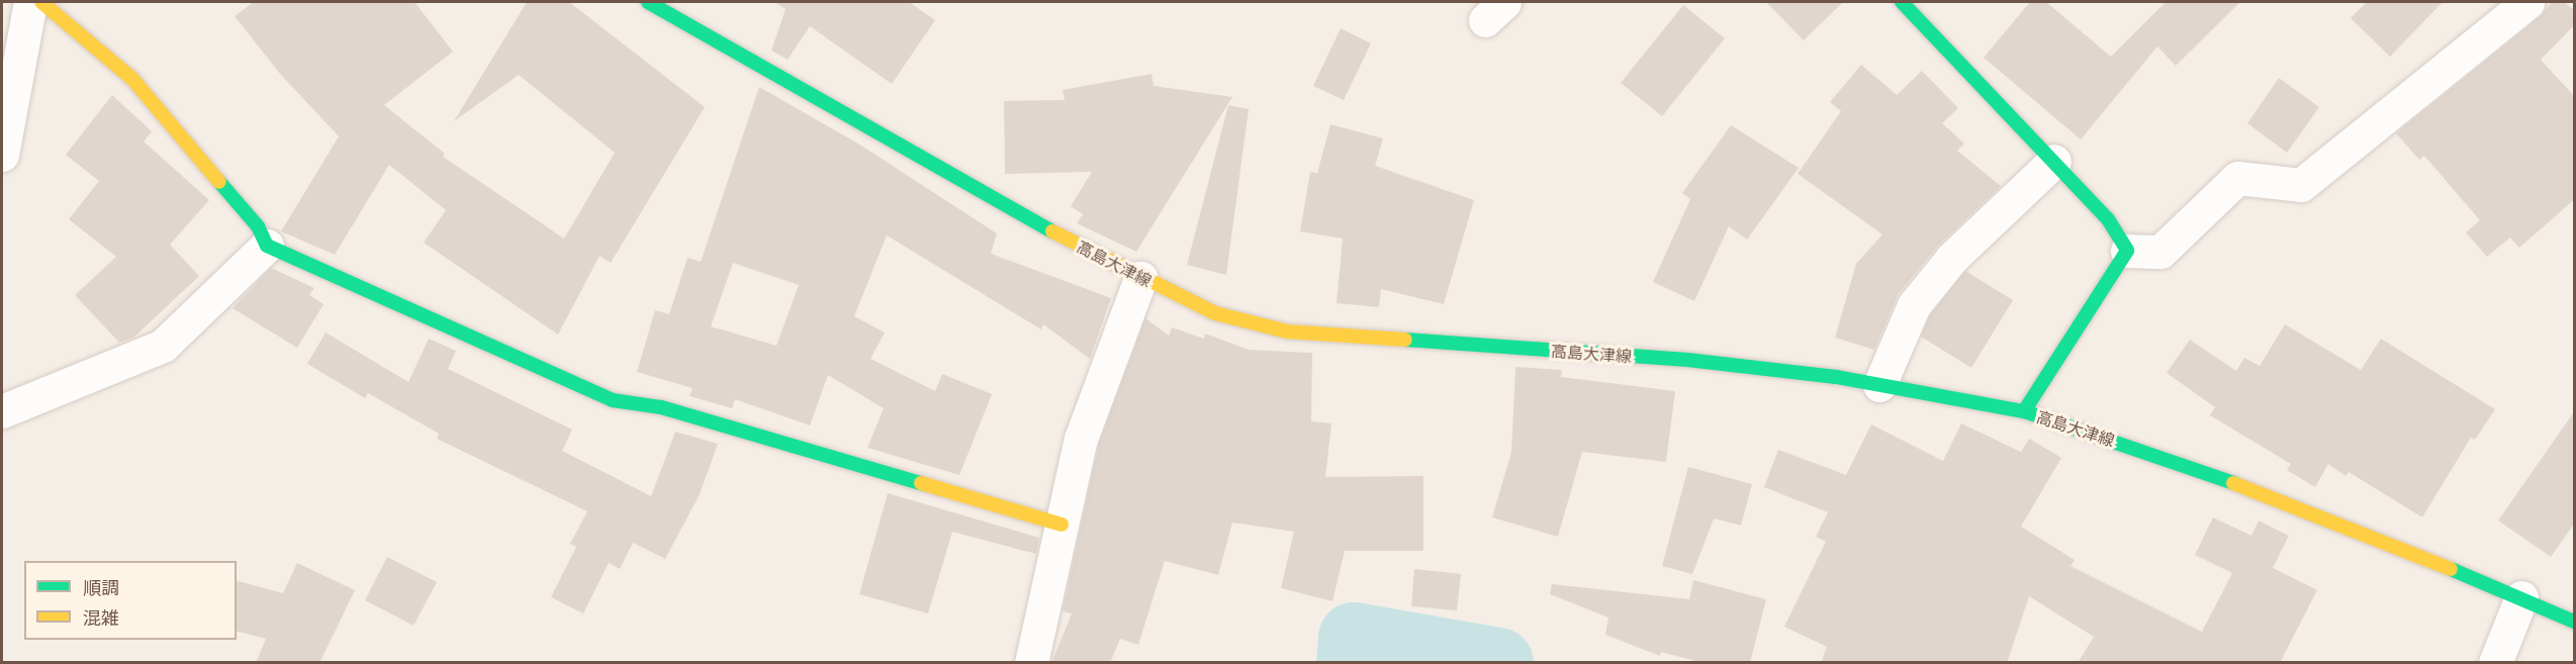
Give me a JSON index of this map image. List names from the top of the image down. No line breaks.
{"streets":{"main road":["高島大津線"]},"legend":["順調","混雑"]}
